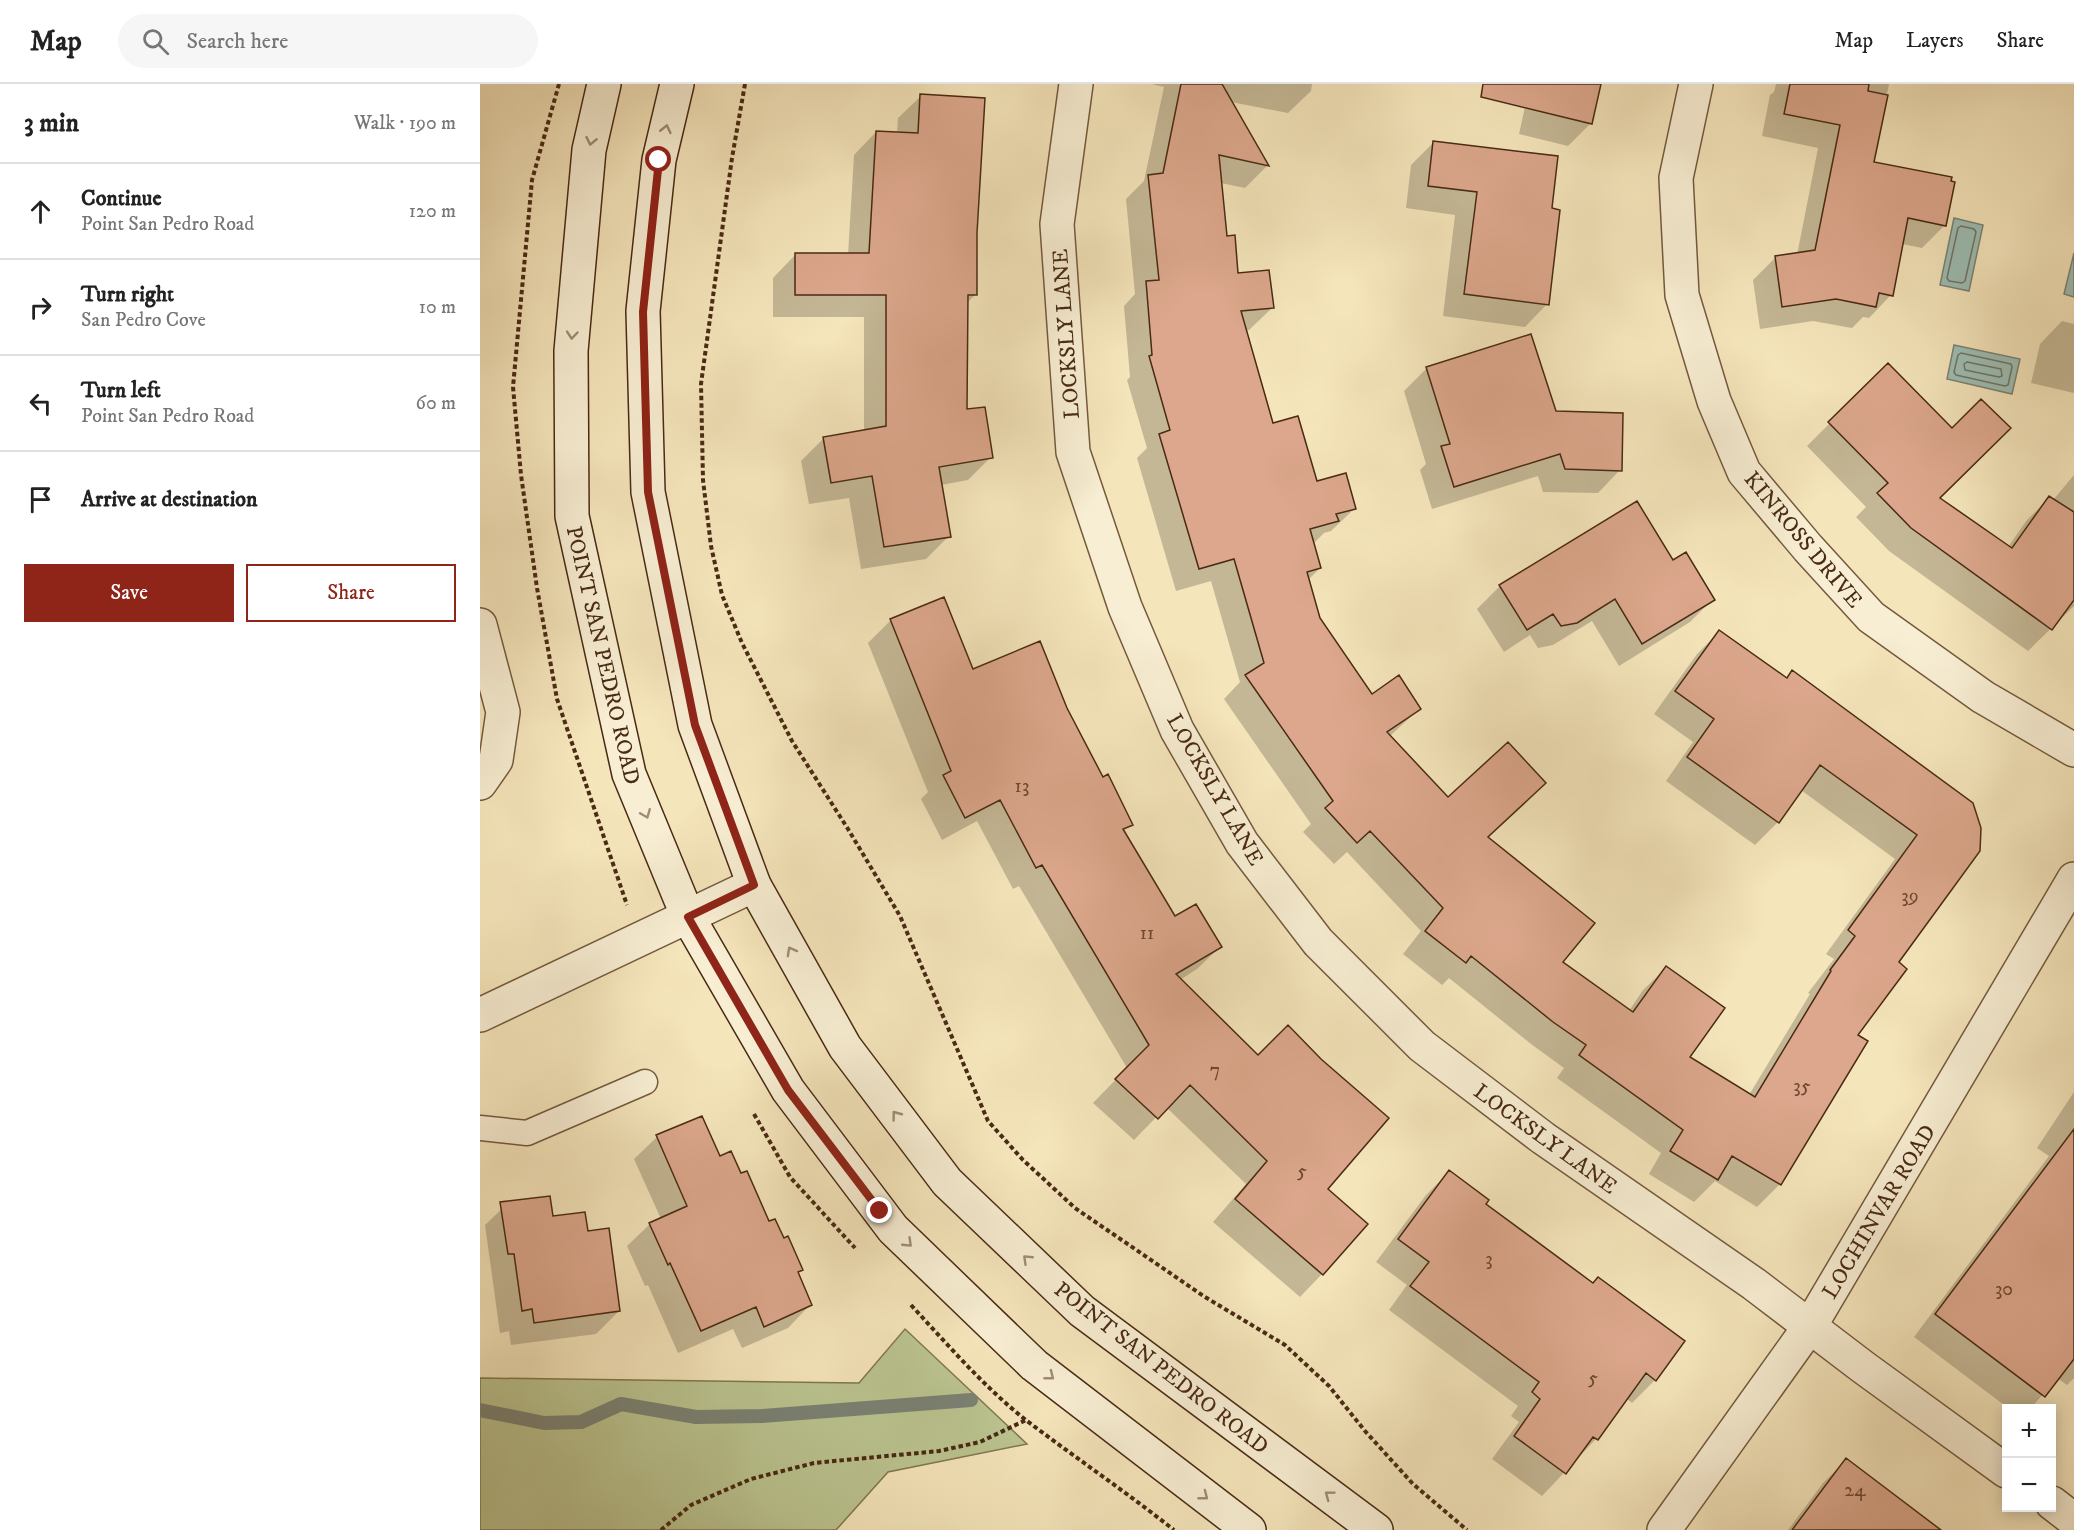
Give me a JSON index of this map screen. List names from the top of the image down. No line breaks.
{"streets":{"street":["LOCKSLY LANE","KINROSS DRIVE","POINT SAN PEDRO ROAD","LOCHINVAR ROAD"]},"crossings":[["LOCKSLY LANE","LOCHINVAR ROAD"]],"house_numbers":["13","39","11","7","35","5","3","30","5","24"],"page":{"header":"Map","search":"Search here","nav":["Map","Layers","Share"],"heading":["3 min","Walk · 190 m"],"list":[["Continue","Point San Pedro Road","120 m"],["Turn right","San Pedro Cove","10 m"],["Turn left","Point San Pedro Road","60 m"],"Arrive at destination"],"buttons":["Save","Share"],"map_buttons":["+","−"]}}
